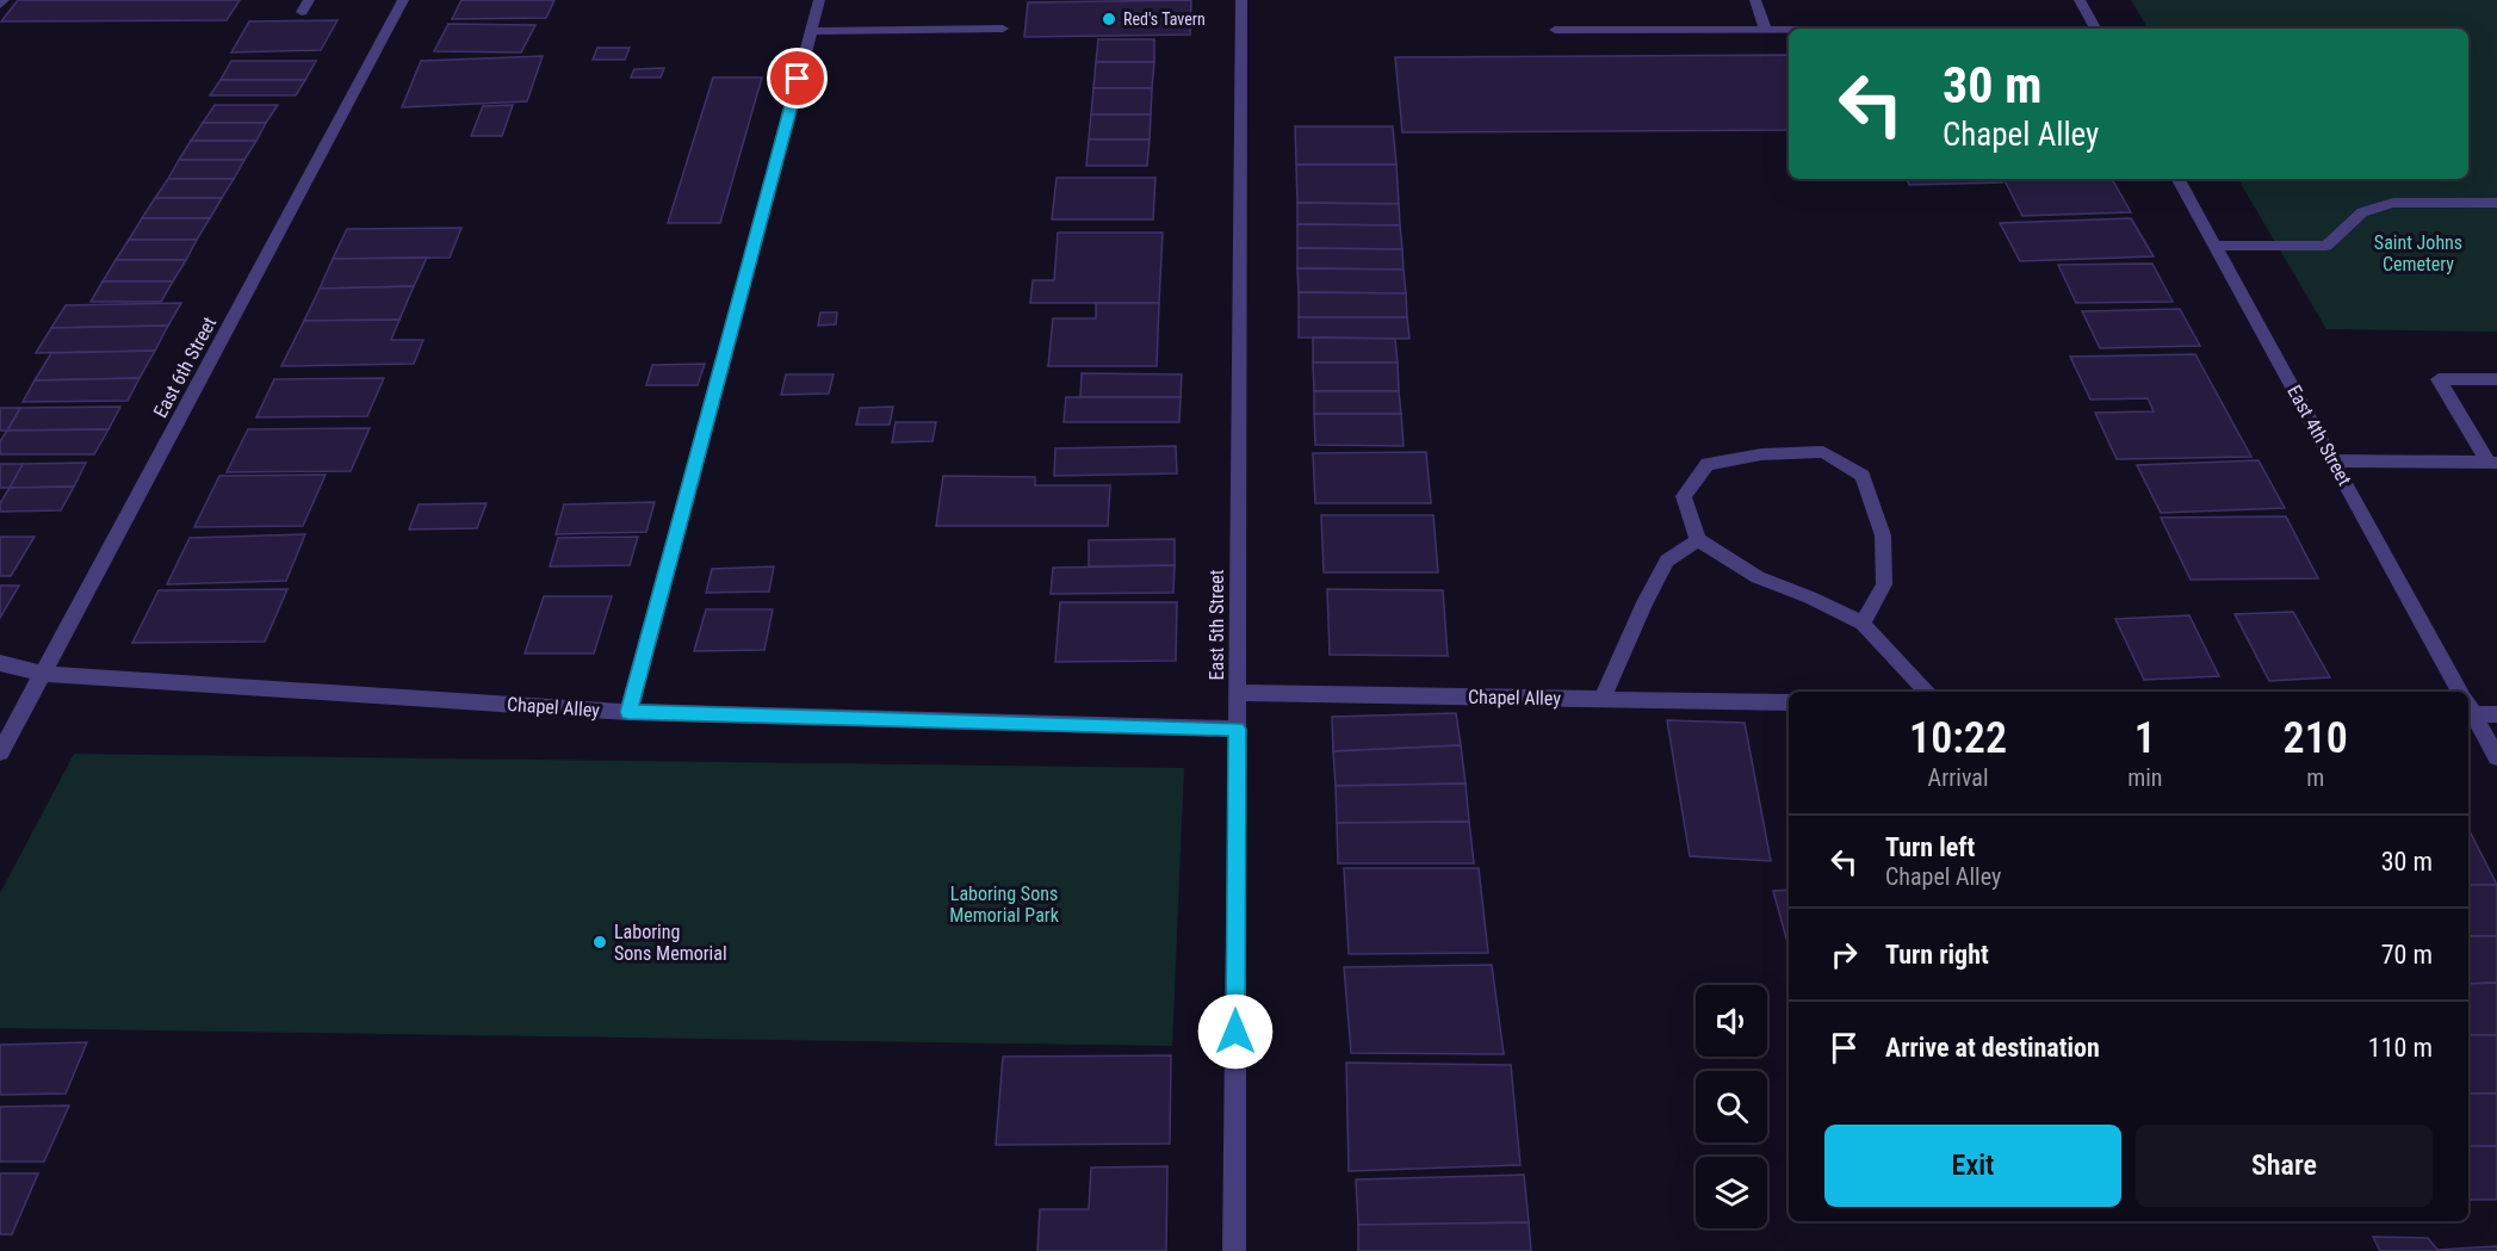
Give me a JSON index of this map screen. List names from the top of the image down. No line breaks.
{"streets":{"street":["East 6th Street","East 4th Street","East 5th Street","Chapel Alley"]},"crossings":[["East 6th Street","Chapel Alley"],["East 5th Street","Chapel Alley"]],"parks":["Saint Johns Cemetery","Laboring Sons Memorial Park"],"places":["Red's Tavern","Laboring Sons Memorial"],"page":{"turn":["30 m","Chapel Alley"],"eta":["10:22","Arrival","1","min","210","m"],"list":[{"name":"Turn left","note":"Chapel Alley","value":"30 m"},{"name":"Turn right","value":"70 m"},{"name":"Arrive at destination","value":"110 m"}],"buttons":["Exit","Share"]}}
